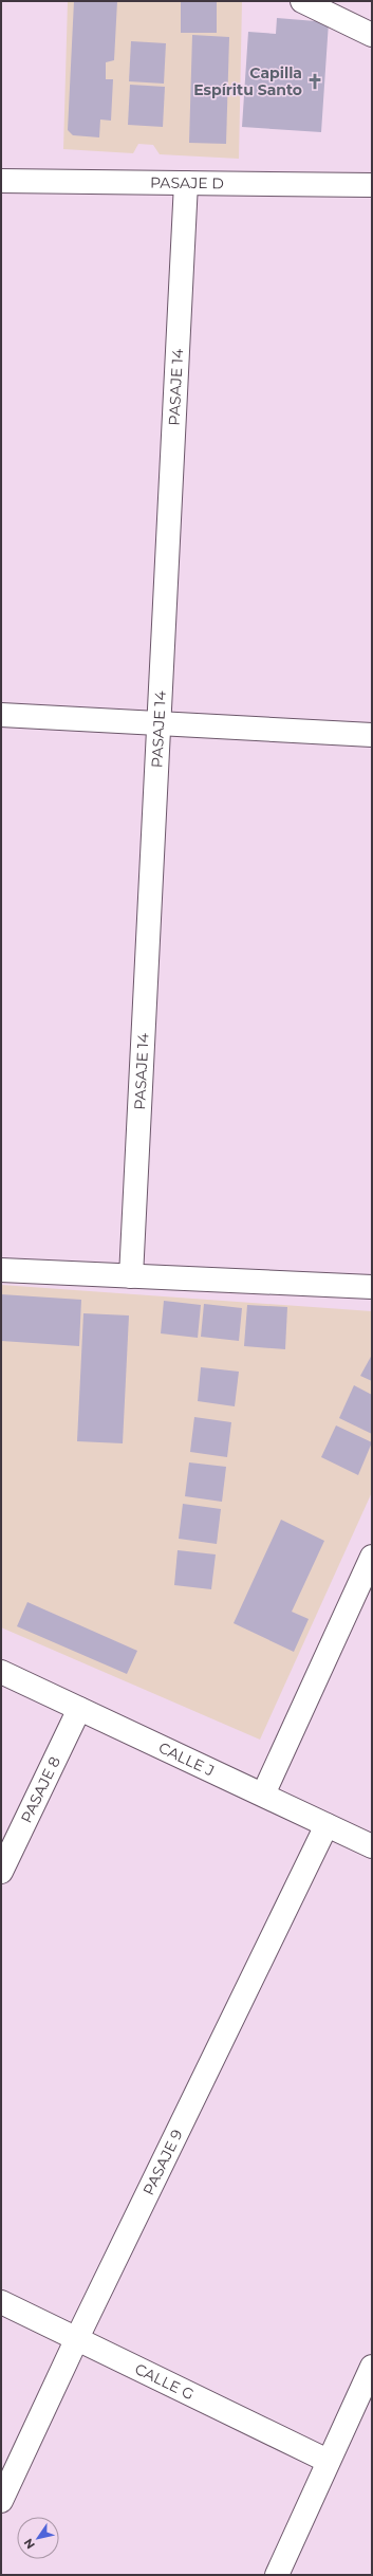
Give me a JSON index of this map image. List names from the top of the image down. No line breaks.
{"streets":{"street":["PASAJE D","PASAJE 14","CALLE J","PASAJE 8","PASAJE 9","CALLE G"]},"crossings":[["PASAJE D","PASAJE 14"],["CALLE J","PASAJE 8"],["CALLE J","PASAJE 9"],["PASAJE 9","CALLE G"]],"places":{"church":["Capilla Espíritu Santo"]},"north":"bottom left"}
